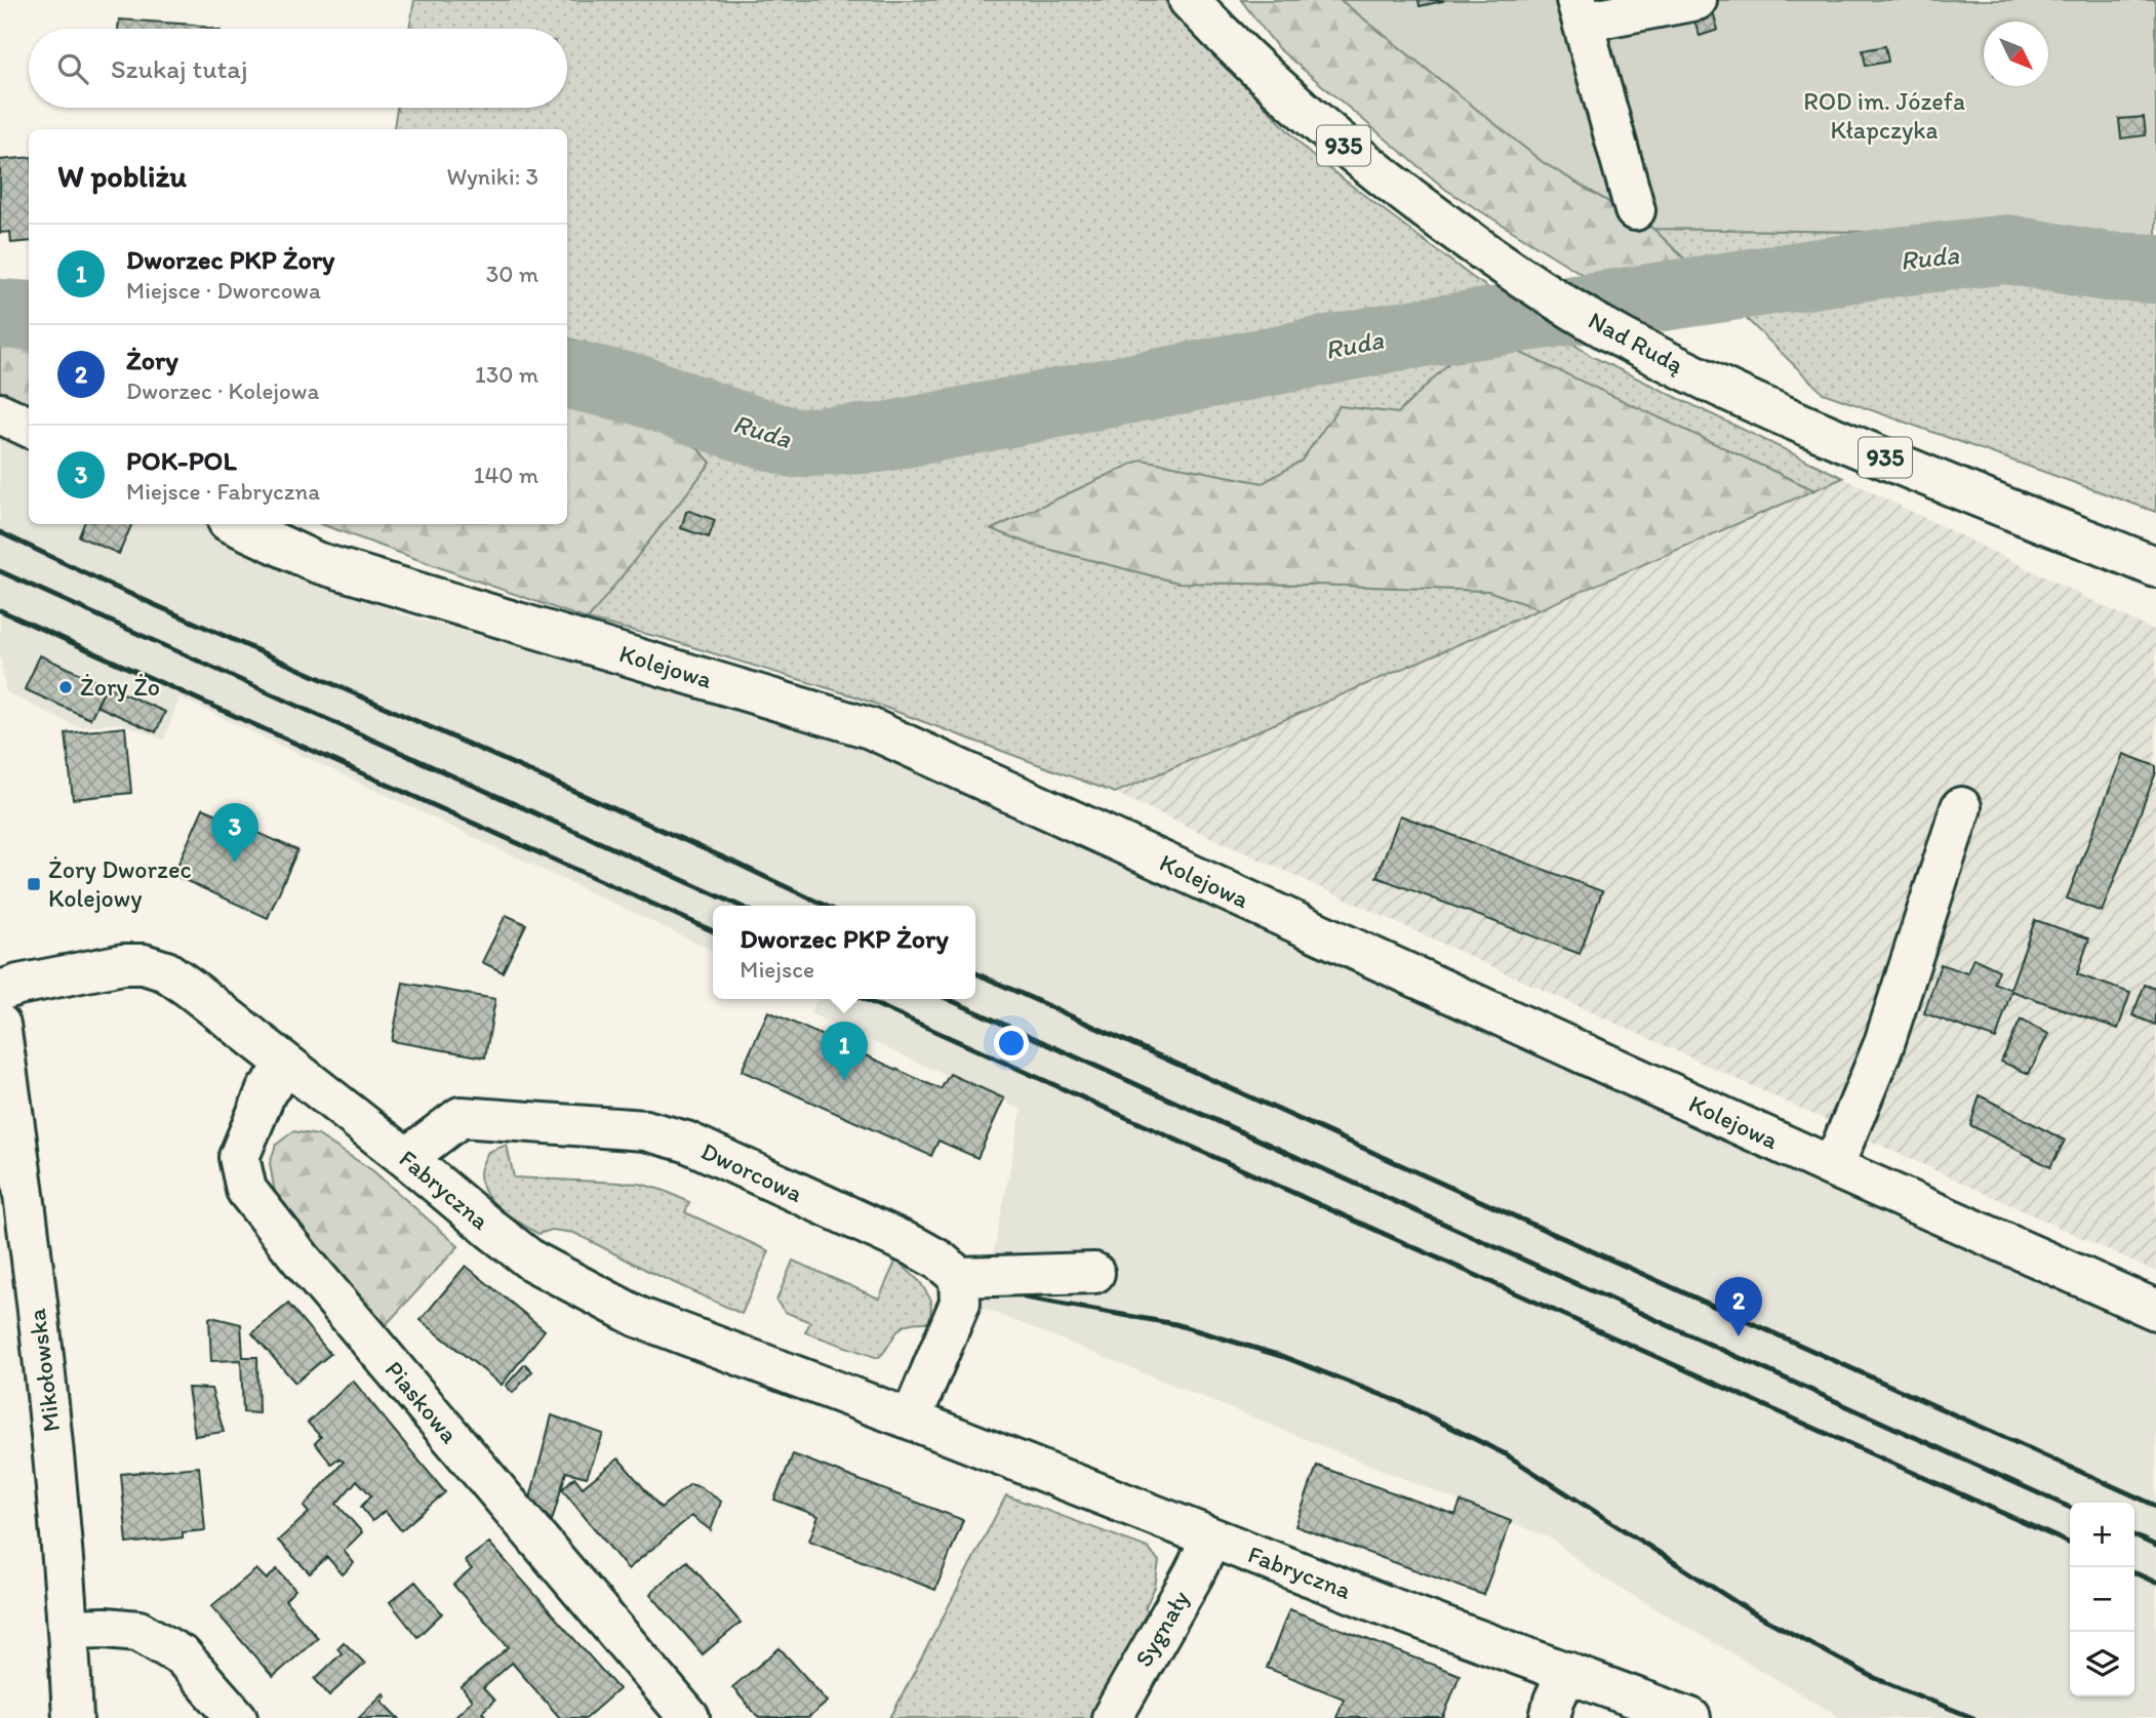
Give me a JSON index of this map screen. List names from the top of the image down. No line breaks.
{"streets":{"street":["935","Nad Rudą","Kolejowa","Dworcowa","Fabryczna","Mikołowska","Piaskowa","Sygnały"]},"crossings":[["Dworcowa","Fabryczna"],["Fabryczna","Piaskowa"],["Fabryczna","Sygnały"]],"water":["Ruda"],"parks":["ROD im. Józefa Kłapczyka"],"places":{"other":["Żory Żo"],"transit":["Żory Dworzec Kolejowy"]},"north":"bottom right","page":{"search":"Szukaj tutaj","heading":["W pobliżu","Wyniki: 3"],"list":[{"mark":"1","name":"Dworzec PKP Żory","note":"Miejsce · Dworcowa","value":"30 m"},{"mark":"2","name":"Żory","note":"Dworzec · Kolejowa","value":"130 m"},{"mark":"3","name":"POK-POL","note":"Miejsce · Fabryczna","value":"140 m"}],"pins":["3","1","2"],"popup":["Dworzec PKP Żory","Miejsce"],"map_buttons":["+","−"]}}
